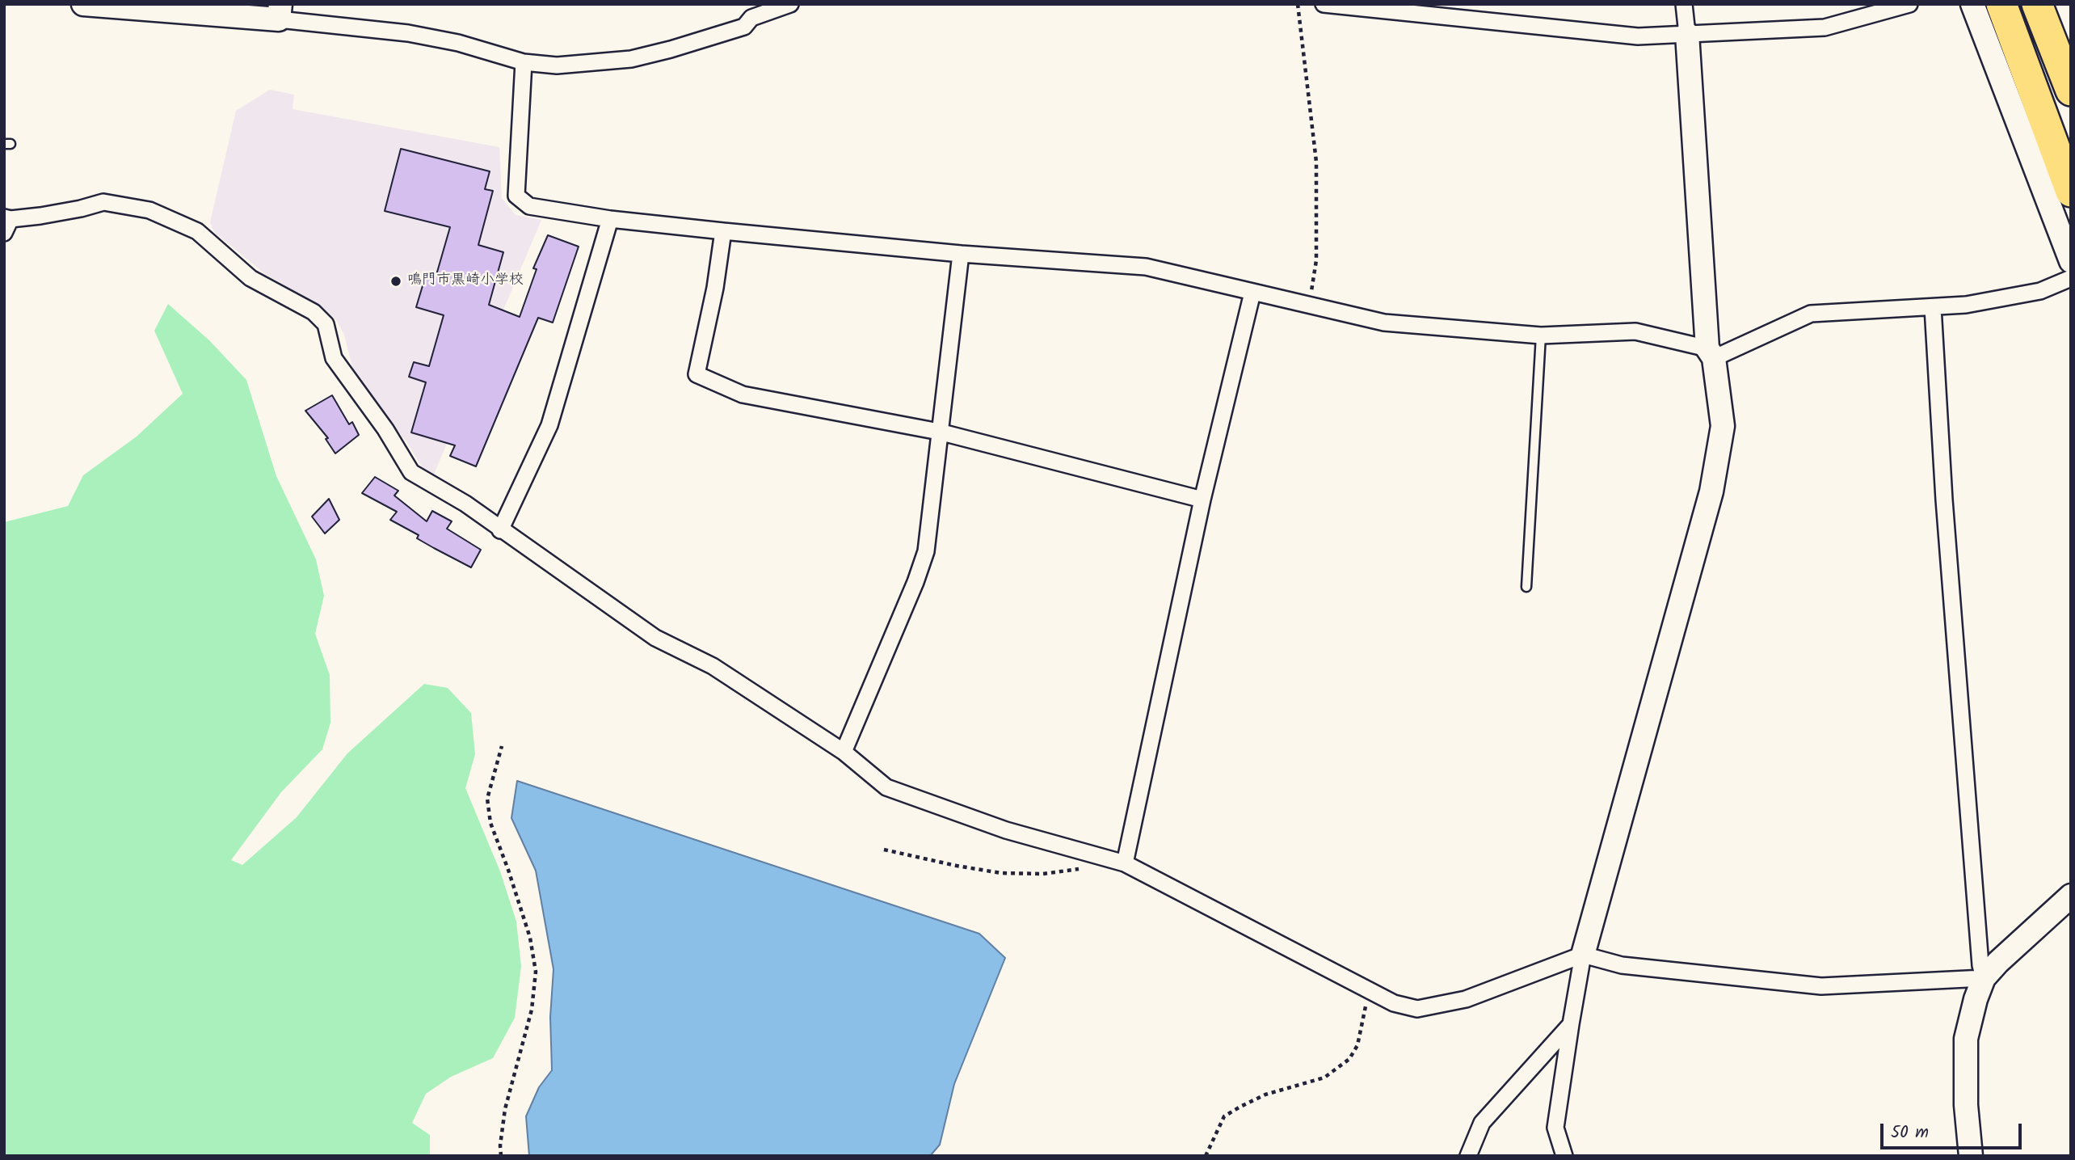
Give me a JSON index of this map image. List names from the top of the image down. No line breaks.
{"places":["鳴門市黒崎小学校"],"scale_bar":"50 m"}
